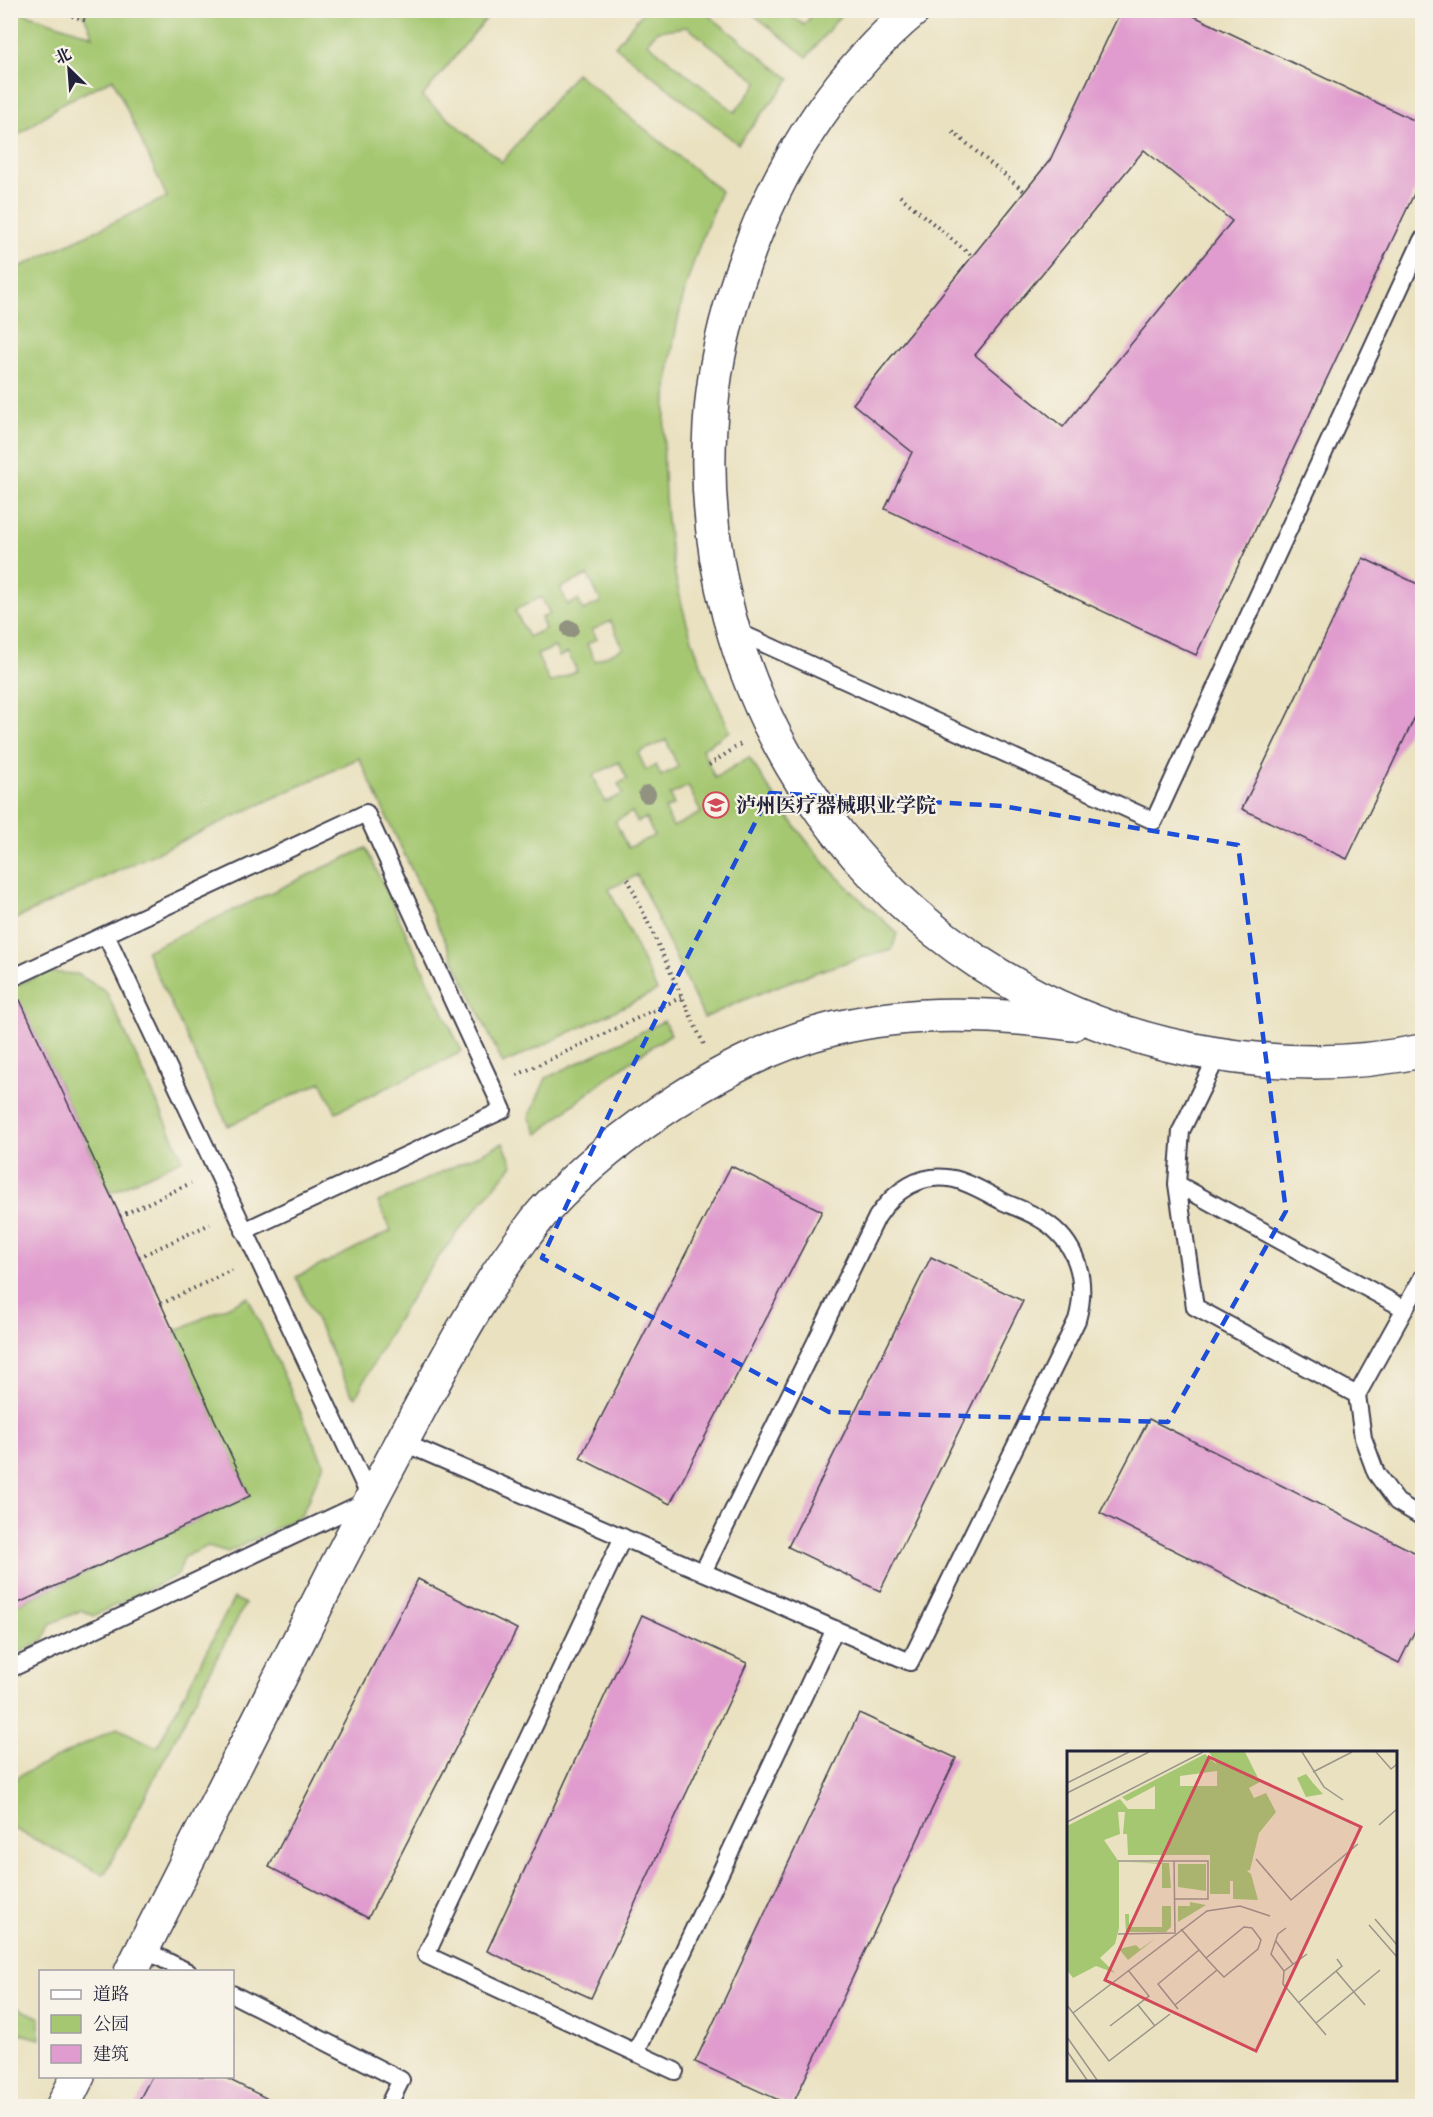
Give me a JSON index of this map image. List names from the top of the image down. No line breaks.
{"places":{"school or university":["泸州医疗器械职业学院"]},"legend":["道路","公园","建筑"],"north":"top left"}
